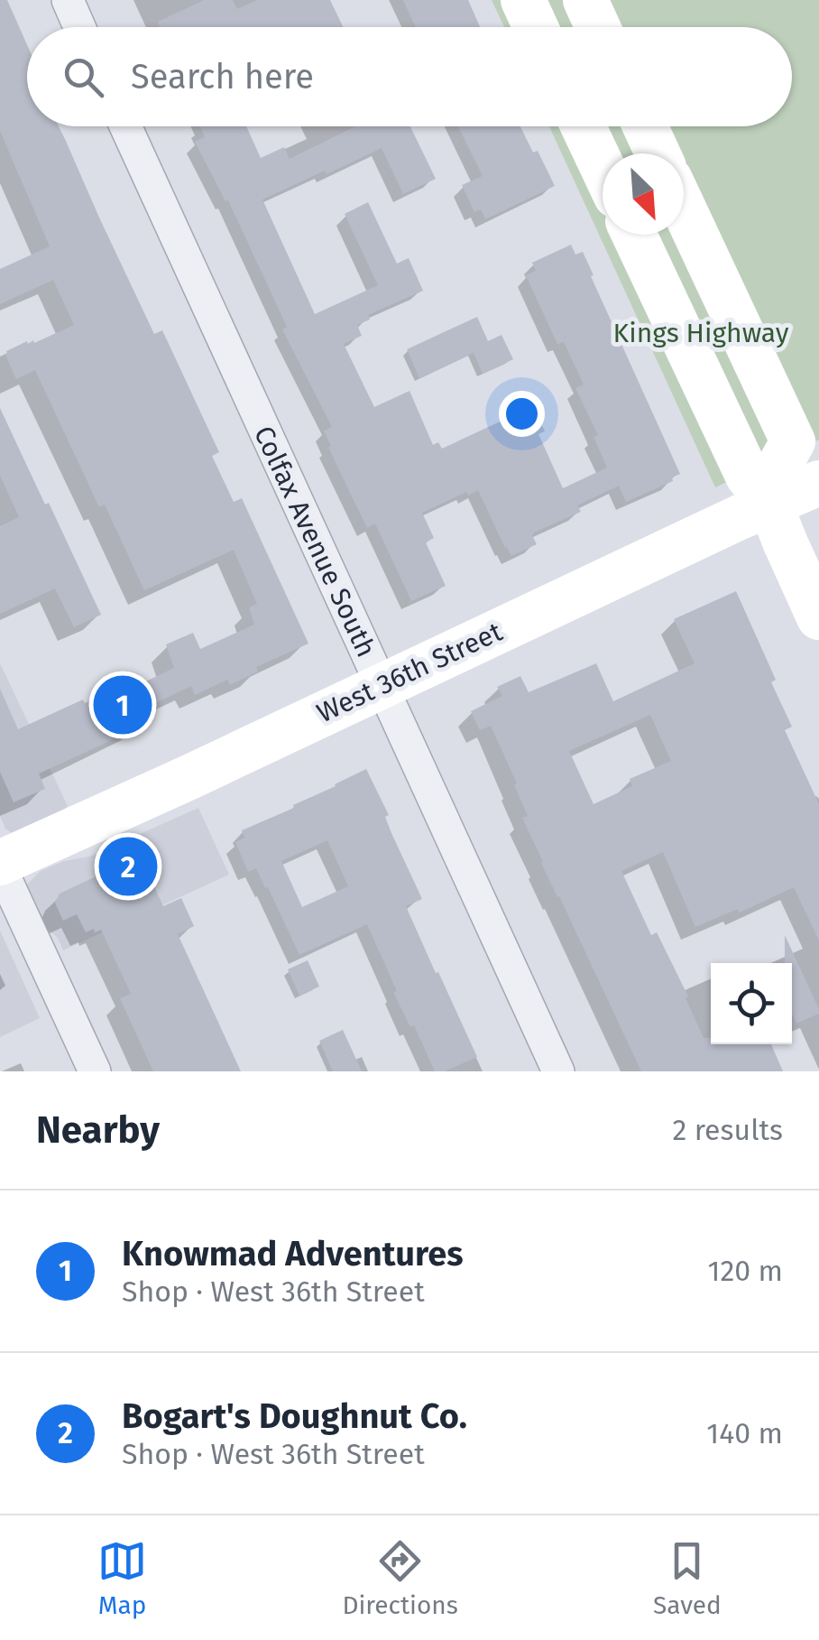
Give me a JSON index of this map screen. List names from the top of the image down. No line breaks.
{"streets":{"street":["Colfax Avenue South","West 36th Street"]},"crossings":[["Colfax Avenue South","West 36th Street"]],"parks":["Kings Highway"],"north":"bottom right","page":{"search":"Search here","pins":["1","2"],"heading":["Nearby","2 results"],"list":[{"mark":"1","name":"Knowmad Adventures","note":"Shop · West 36th Street","value":"120 m"},{"mark":"2","name":"Bogart's Doughnut Co.","note":"Shop · West 36th Street","value":"140 m"}],"nav":["Map","Directions","Saved"]}}
